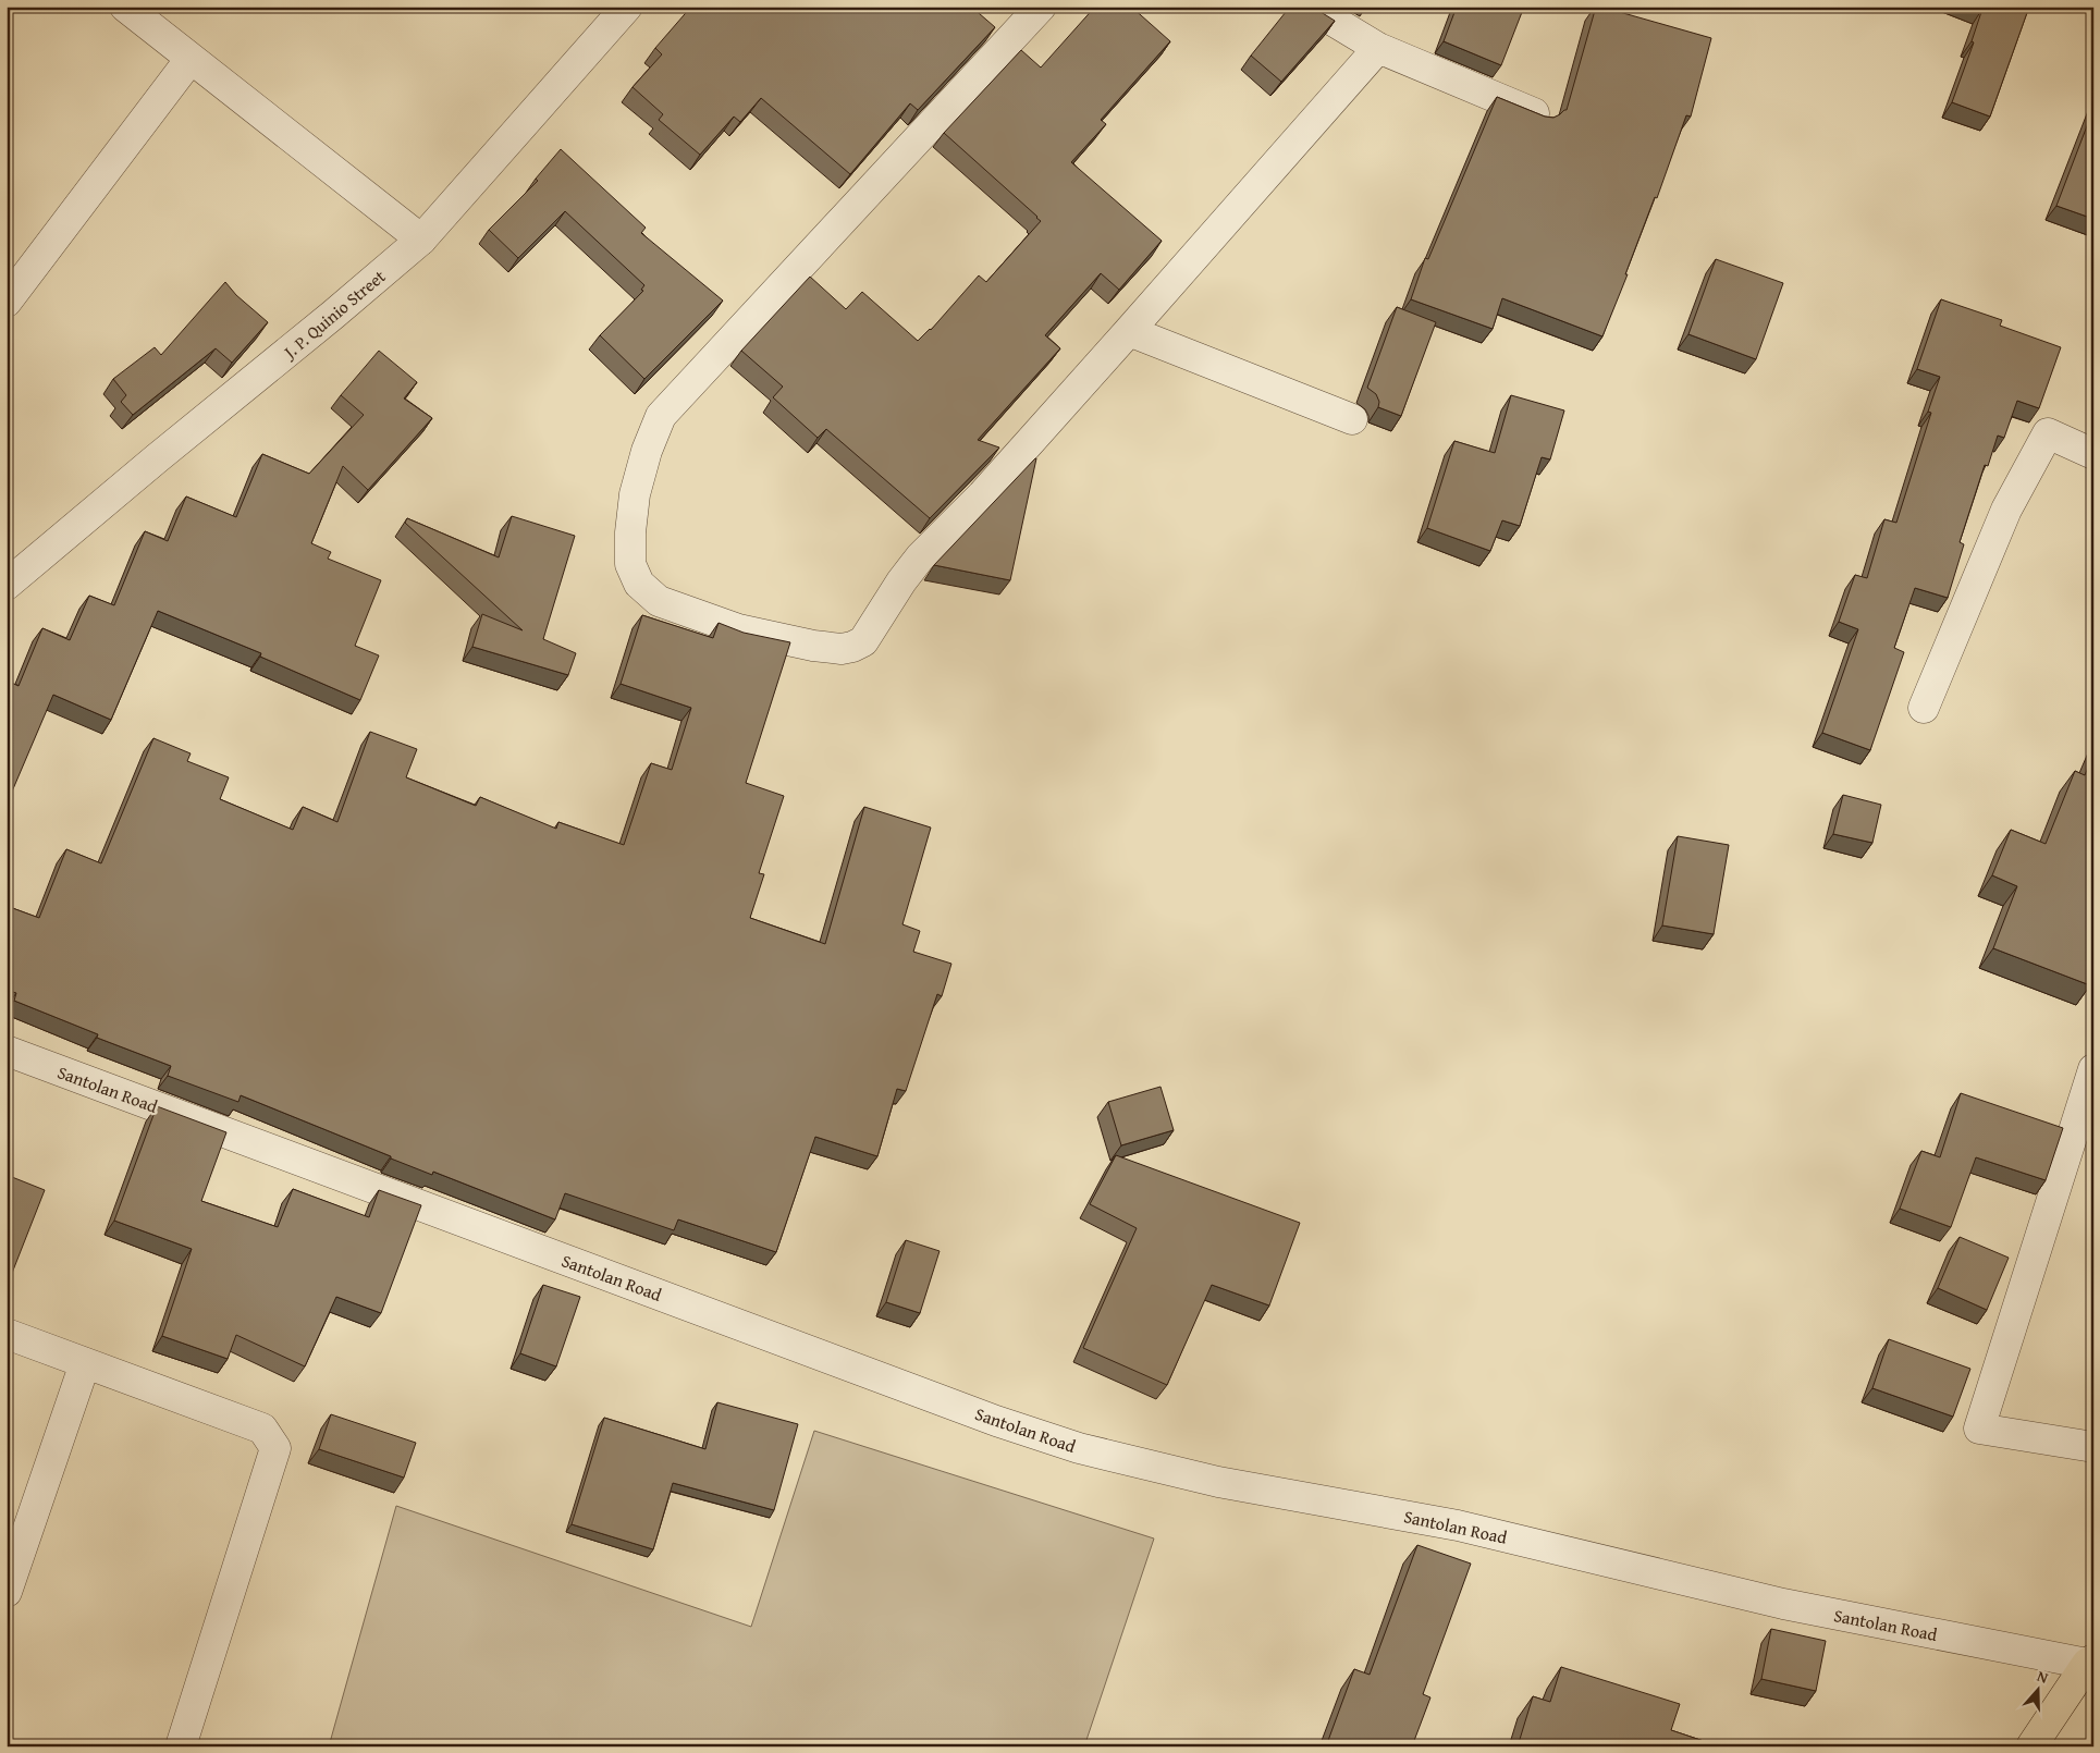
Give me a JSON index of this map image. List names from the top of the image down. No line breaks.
{"streets":{"street":["J. P. Quinio Street","Santolan Road"]},"north":"top"}
